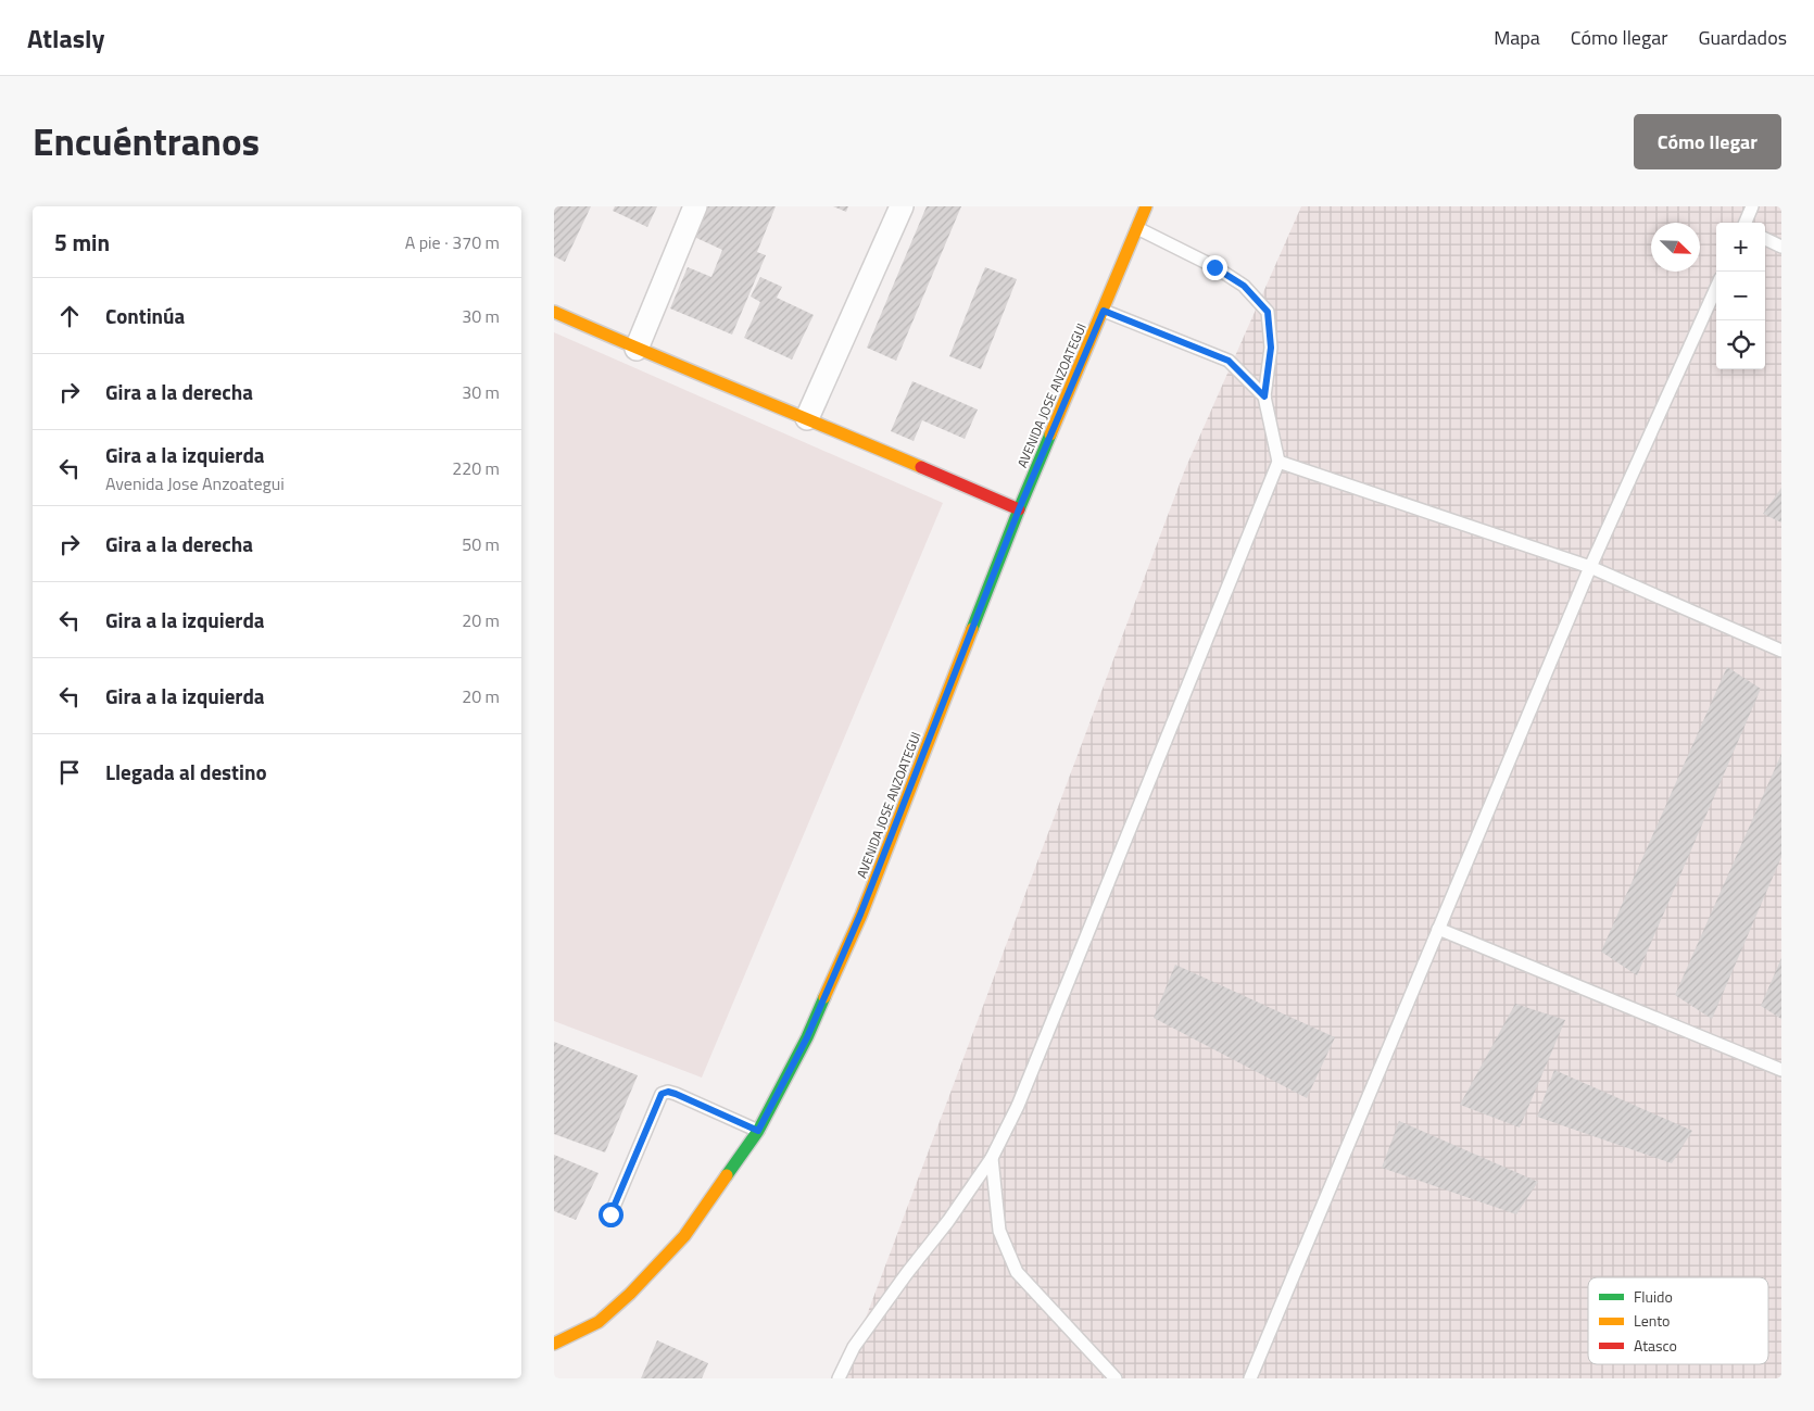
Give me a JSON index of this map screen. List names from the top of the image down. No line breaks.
{"streets":{"street":["AVENIDA JOSE ANZOATEGUI"]},"legend":["Fluido","Lento","Atasco"],"north":"bottom right","page":{"header":"Atlasly","nav":["Mapa","Cómo llegar","Guardados"],"title":"Encuéntranos","buttons":"Cómo llegar","heading":["5 min","A pie · 370 m"],"map_buttons":["+","−"],"list":[["Continúa","30 m"],["Gira a la derecha","30 m"],["Gira a la izquierda","Avenida Jose Anzoategui","220 m"],["Gira a la derecha","50 m"],["Gira a la izquierda","20 m"],["Gira a la izquierda","20 m"],"Llegada al destino"]}}
